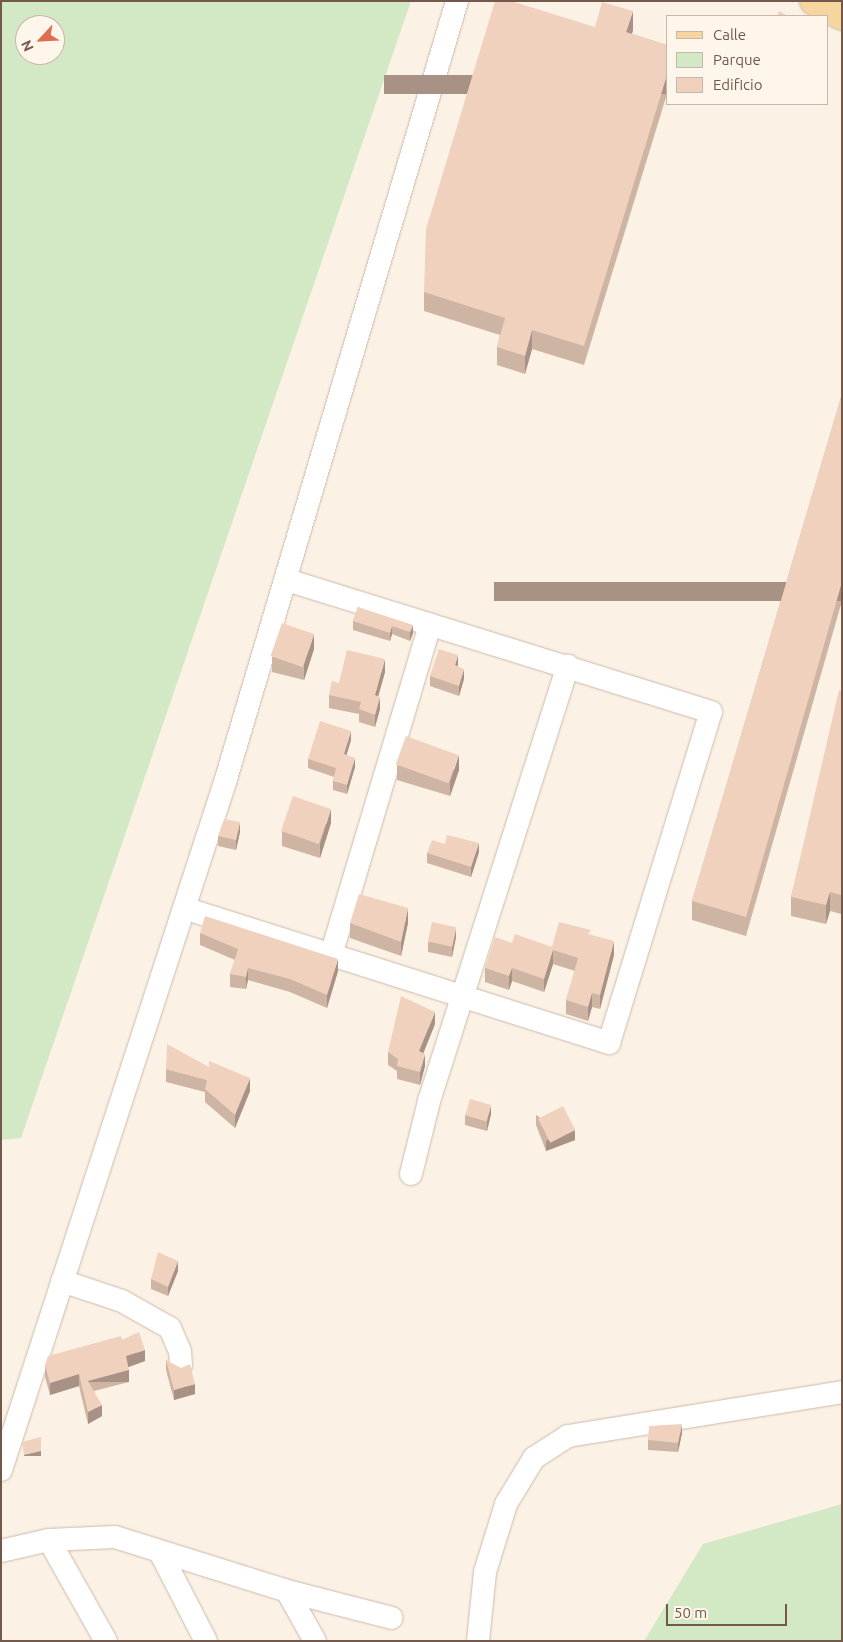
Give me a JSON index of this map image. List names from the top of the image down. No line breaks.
{"legend":["Calle","Parque","Edificio"],"scale_bar":"50 m","north":"bottom left"}
